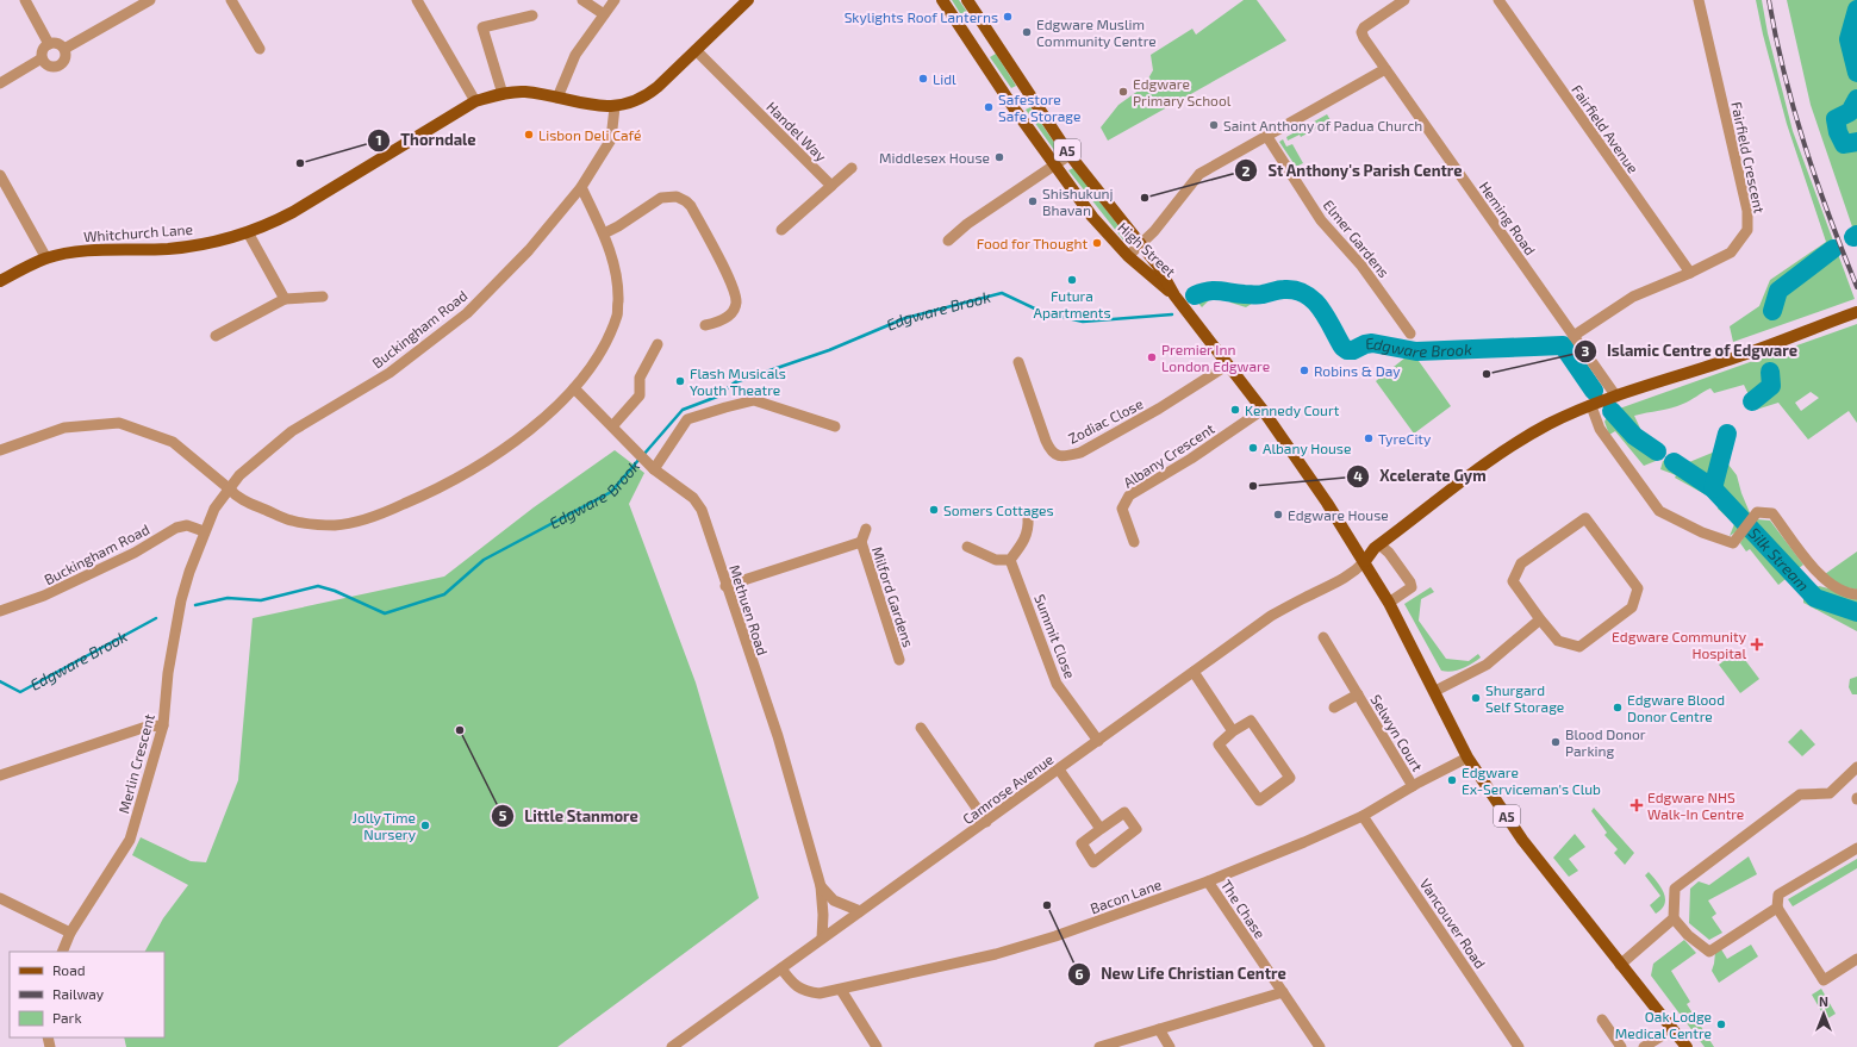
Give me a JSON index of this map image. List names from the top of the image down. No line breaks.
{"streets":{"main road":["A5","Whitchurch Lane","High Street"],"street":["Fairfield Avenue","Handel Way","Fairfield Crescent","Heming Road","Elmer Gardens","Buckingham Road","Zodiac Close","Albany Crescent","Milford Gardens","Methuen Road","Summit Close","Selwyn Court","Merlin Crescent","Camrose Avenue","Bacon Lane","The Chase","Vancouver Road"]},"crossings":[["Fairfield Avenue","Fairfield Crescent"],["Handel Way","Whitchurch Lane"],["A5","High Street"],["A5","Zodiac Close"],["A5","Albany Crescent"],["A5","Camrose Avenue"],["A5","Bacon Lane"],["Fairfield Crescent","Heming Road"],["Whitchurch Lane","Buckingham Road"],["Buckingham Road","Merlin Crescent"],["Milford Gardens","Methuen Road"],["Methuen Road","Camrose Avenue"],["Summit Close","Camrose Avenue"],["Selwyn Court","Bacon Lane"],["Camrose Avenue","Bacon Lane"],["Bacon Lane","The Chase"],["Bacon Lane","Vancouver Road"]],"water":["Edgware Brook","Silk Stream"],"places":{"other":["Skylights Roof Lanterns","Edgware Muslim Community Centre","Lidl","Edgware Primary School","Safestore Safe Storage","Saint Anthony of Padua Church","Lisbon Deli Café","Middlesex House","Thorndale","St Anthony's Parish Centre","Shishukunj Bhavan","Food for Thought","Futura Apartments","Premier Inn London Edgware","Robins & Day","Islamic Centre of Edgware","Flash Musicals Youth Theatre","Kennedy Court","TyreCity","Albany House","Xcelerate Gym","Somers Cottages","Edgware House","Shurgard Self Storage","Edgware Blood Donor Centre","Little Stanmore","Blood Donor Parking","Edgware Ex-Serviceman's Club","Jolly Time Nursery","New Life Christian Centre","Oak Lodge Medical Centre"],"health":["Edgware Community Hospital","Edgware NHS Walk-In Centre"]},"legend":["Road","Railway","Park"],"north":"top"}
